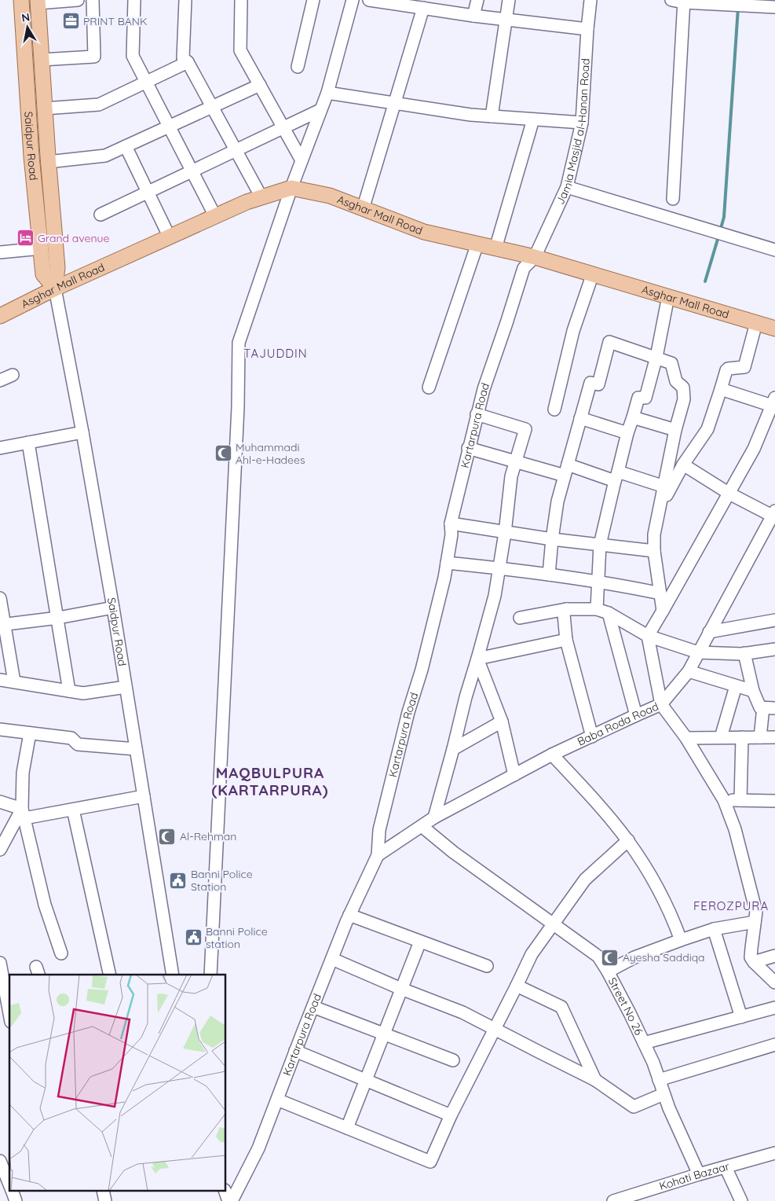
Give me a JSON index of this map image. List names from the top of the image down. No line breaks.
{"streets":{"main road":["Saidpur Road","Asghar Mall Road"],"street":["Jamia Masjid al-Hanan Road","Kartarpura Road","Baba Roda Road","Street No 26","Kohati Bazaar"]},"crossings":[["Jamia Masjid al-Hanan Road","Asghar Mall Road"],["Jamia Masjid al-Hanan Road","Kartarpura Road"],["Saidpur Road","Asghar Mall Road"],["Asghar Mall Road","Kartarpura Road"],["Kartarpura Road","Baba Roda Road"],["Baba Roda Road","Street No 26"],["Street No 26","Kohati Bazaar"]],"districts":["TAJUDDIN","MAQBULPURA (KARTARPURA)","FEROZPURA"],"places":{"office":["PRINT BANK"],"hotel":["Grand avenue"],"mosque":["Muhammadi Ahl-e-Hadees","Al-Rehman","Ayesha Saddiqa"],"public building":["Banni Police Station","Banni Police station"]},"north":"top"}
